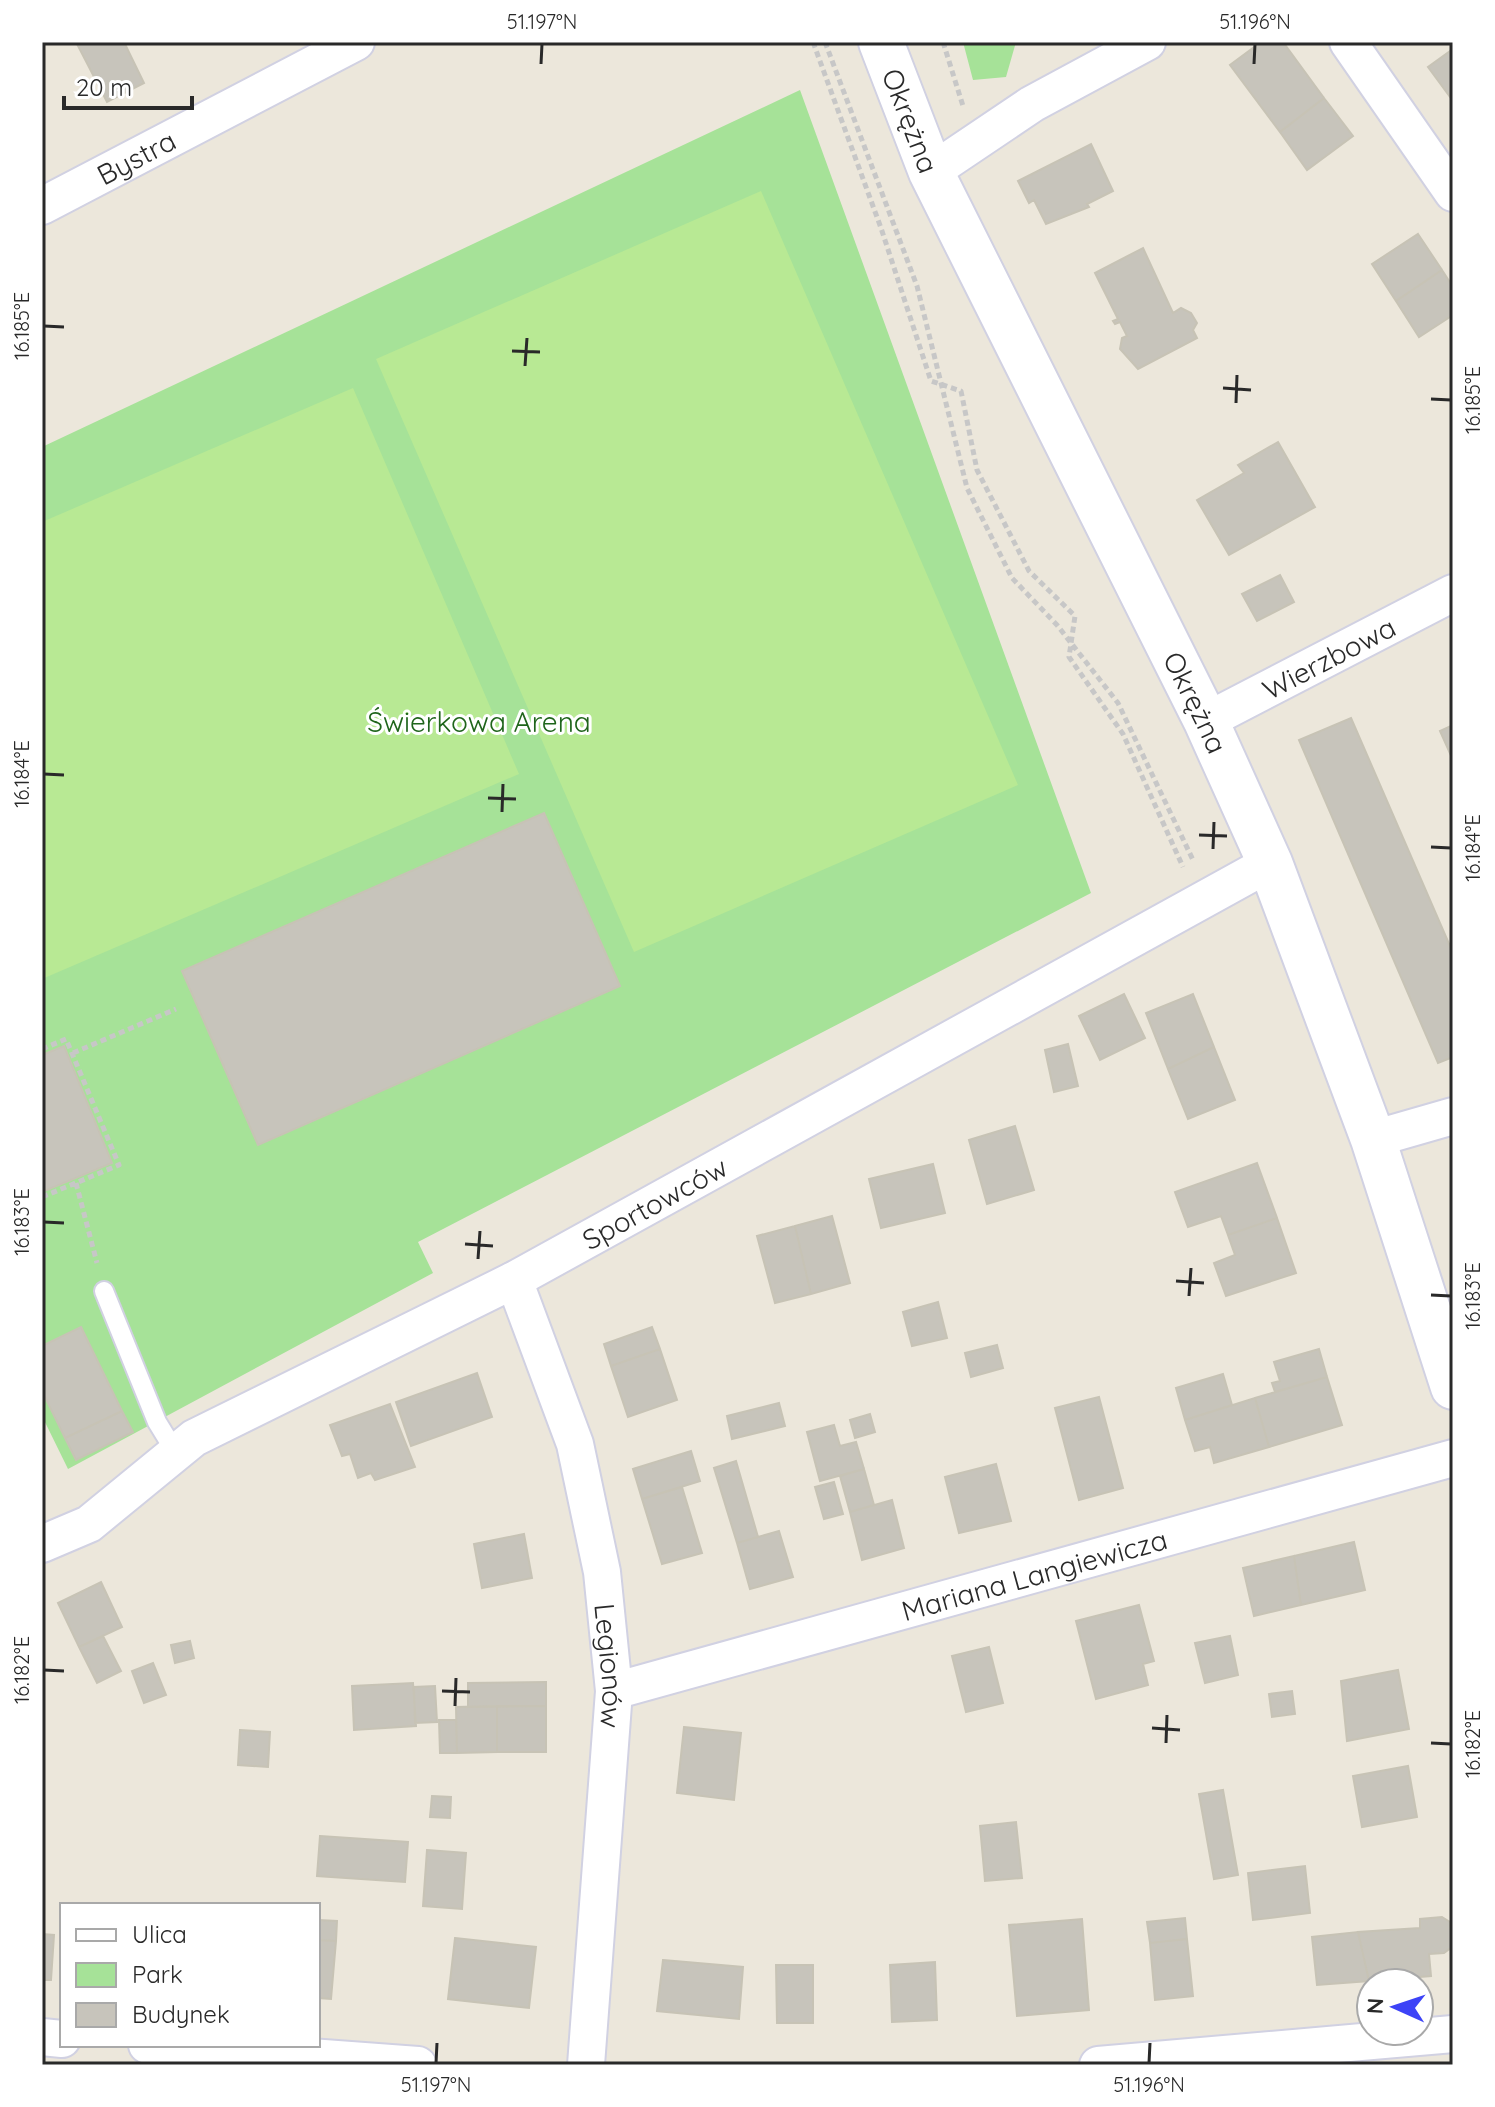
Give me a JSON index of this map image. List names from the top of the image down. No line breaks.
{"streets":{"street":["Okrężna","Bystra","Wierzbowa","Sportowców","Mariana Langiewicza","Legionów"]},"crossings":[["Okrężna","Wierzbowa"],["Okrężna","Sportowców"],["Sportowców","Legionów"],["Mariana Langiewicza","Legionów"]],"parks":["Świerkowa Arena"],"legend":["Ulica","Park","Budynek"],"scale_bar":"20 m","north":"left","coordinates":["51.197°N","51.196°N","16.185°E","16.184°E","16.183°E","16.182°E"]}
